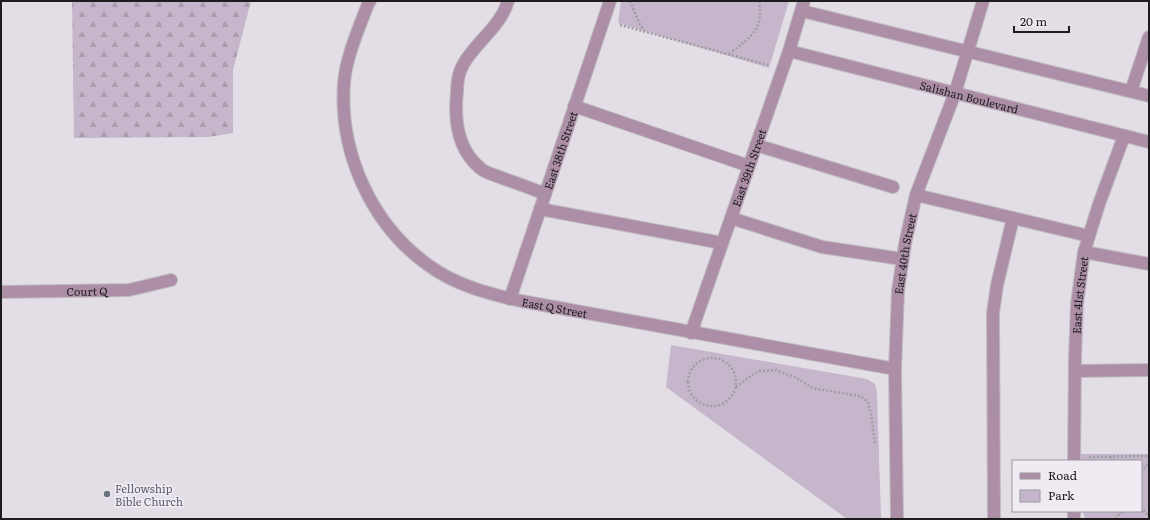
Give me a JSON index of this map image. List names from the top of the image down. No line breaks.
{"streets":{"street":["Salishan Boulevard","East 38th Street","East 39th Street","East 40th Street","Court Q","East 41st Street","East Q Street"]},"crossings":[["Salishan Boulevard","East 39th Street"],["Salishan Boulevard","East 40th Street"],["Salishan Boulevard","East 41st Street"],["East 38th Street","East Q Street"],["East 39th Street","East Q Street"],["East 40th Street","East Q Street"]],"places":["Fellowship Bible Church"],"legend":["Road","Park"],"scale_bar":"20 m"}
